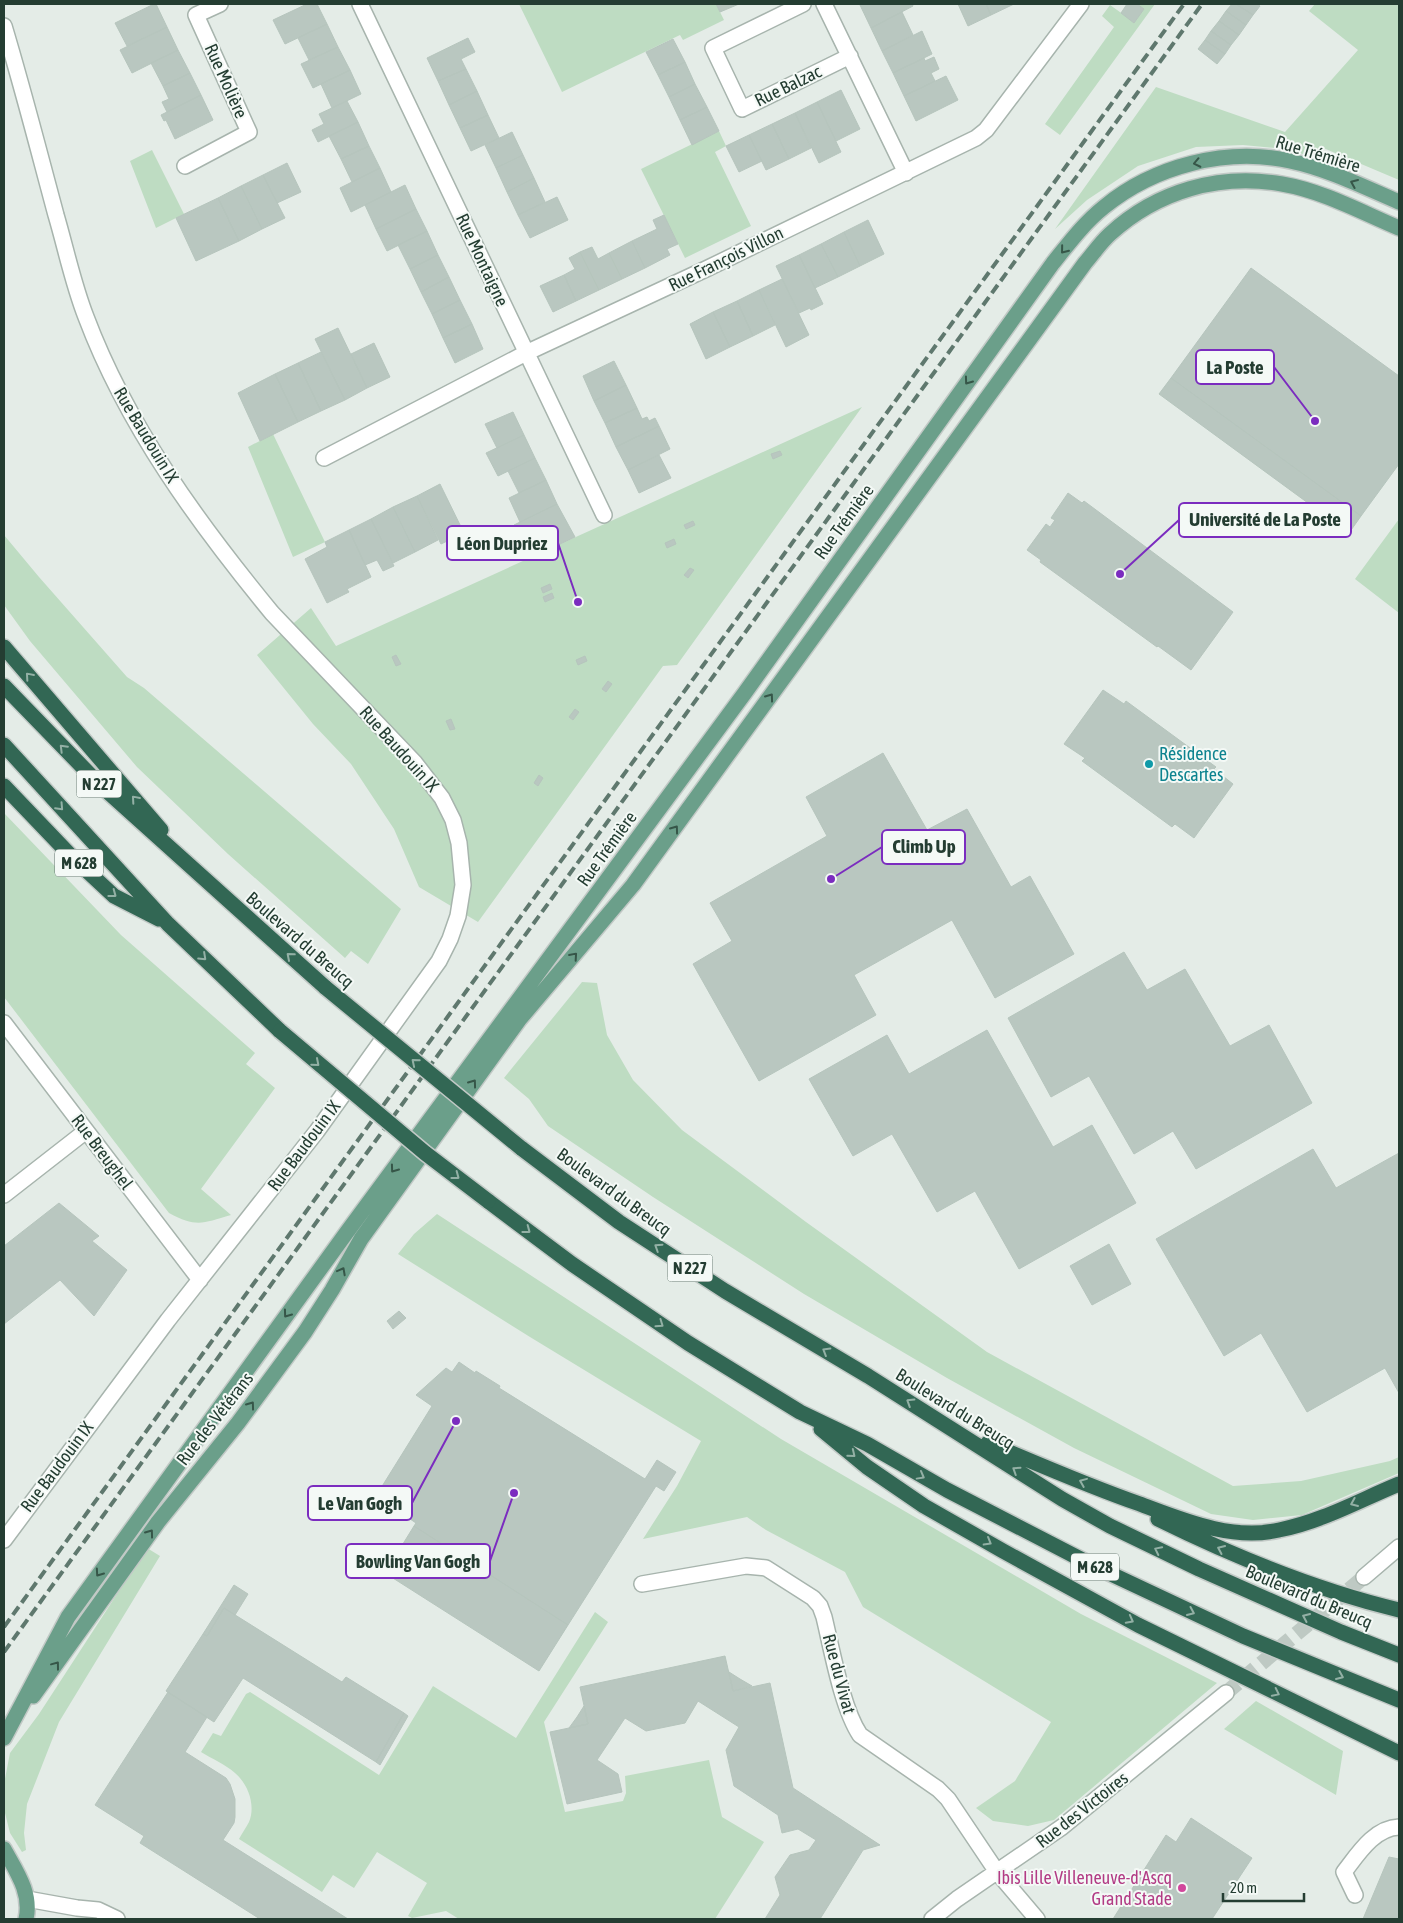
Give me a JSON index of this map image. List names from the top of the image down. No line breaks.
{"streets":{"highway":["N 227","M 628","Boulevard du Breucq"],"main road":["Rue Trémière","Rue des Vétérans"],"street":["Rue Molière","Rue Balzac","Rue François Villon","Rue Montaigne","Rue Baudouin IX","Rue Breughel","Rue du Vivat","Rue des Victoires"]},"crossings":[["Rue Trémière","Rue des Vétérans"],["Rue François Villon","Rue Montaigne"],["Rue Baudouin IX","Rue Breughel"],["N 227","M 628"],["Rue du Vivat","Rue des Victoires"]],"places":["La Poste","Université de La Poste","Léon Dupriez","Résidence Descartes","Climb Up","Le Van Gogh","Bowling Van Gogh","Ibis Lille Villeneuve-d'Ascq Grand Stade"],"scale_bar":"20 m"}
